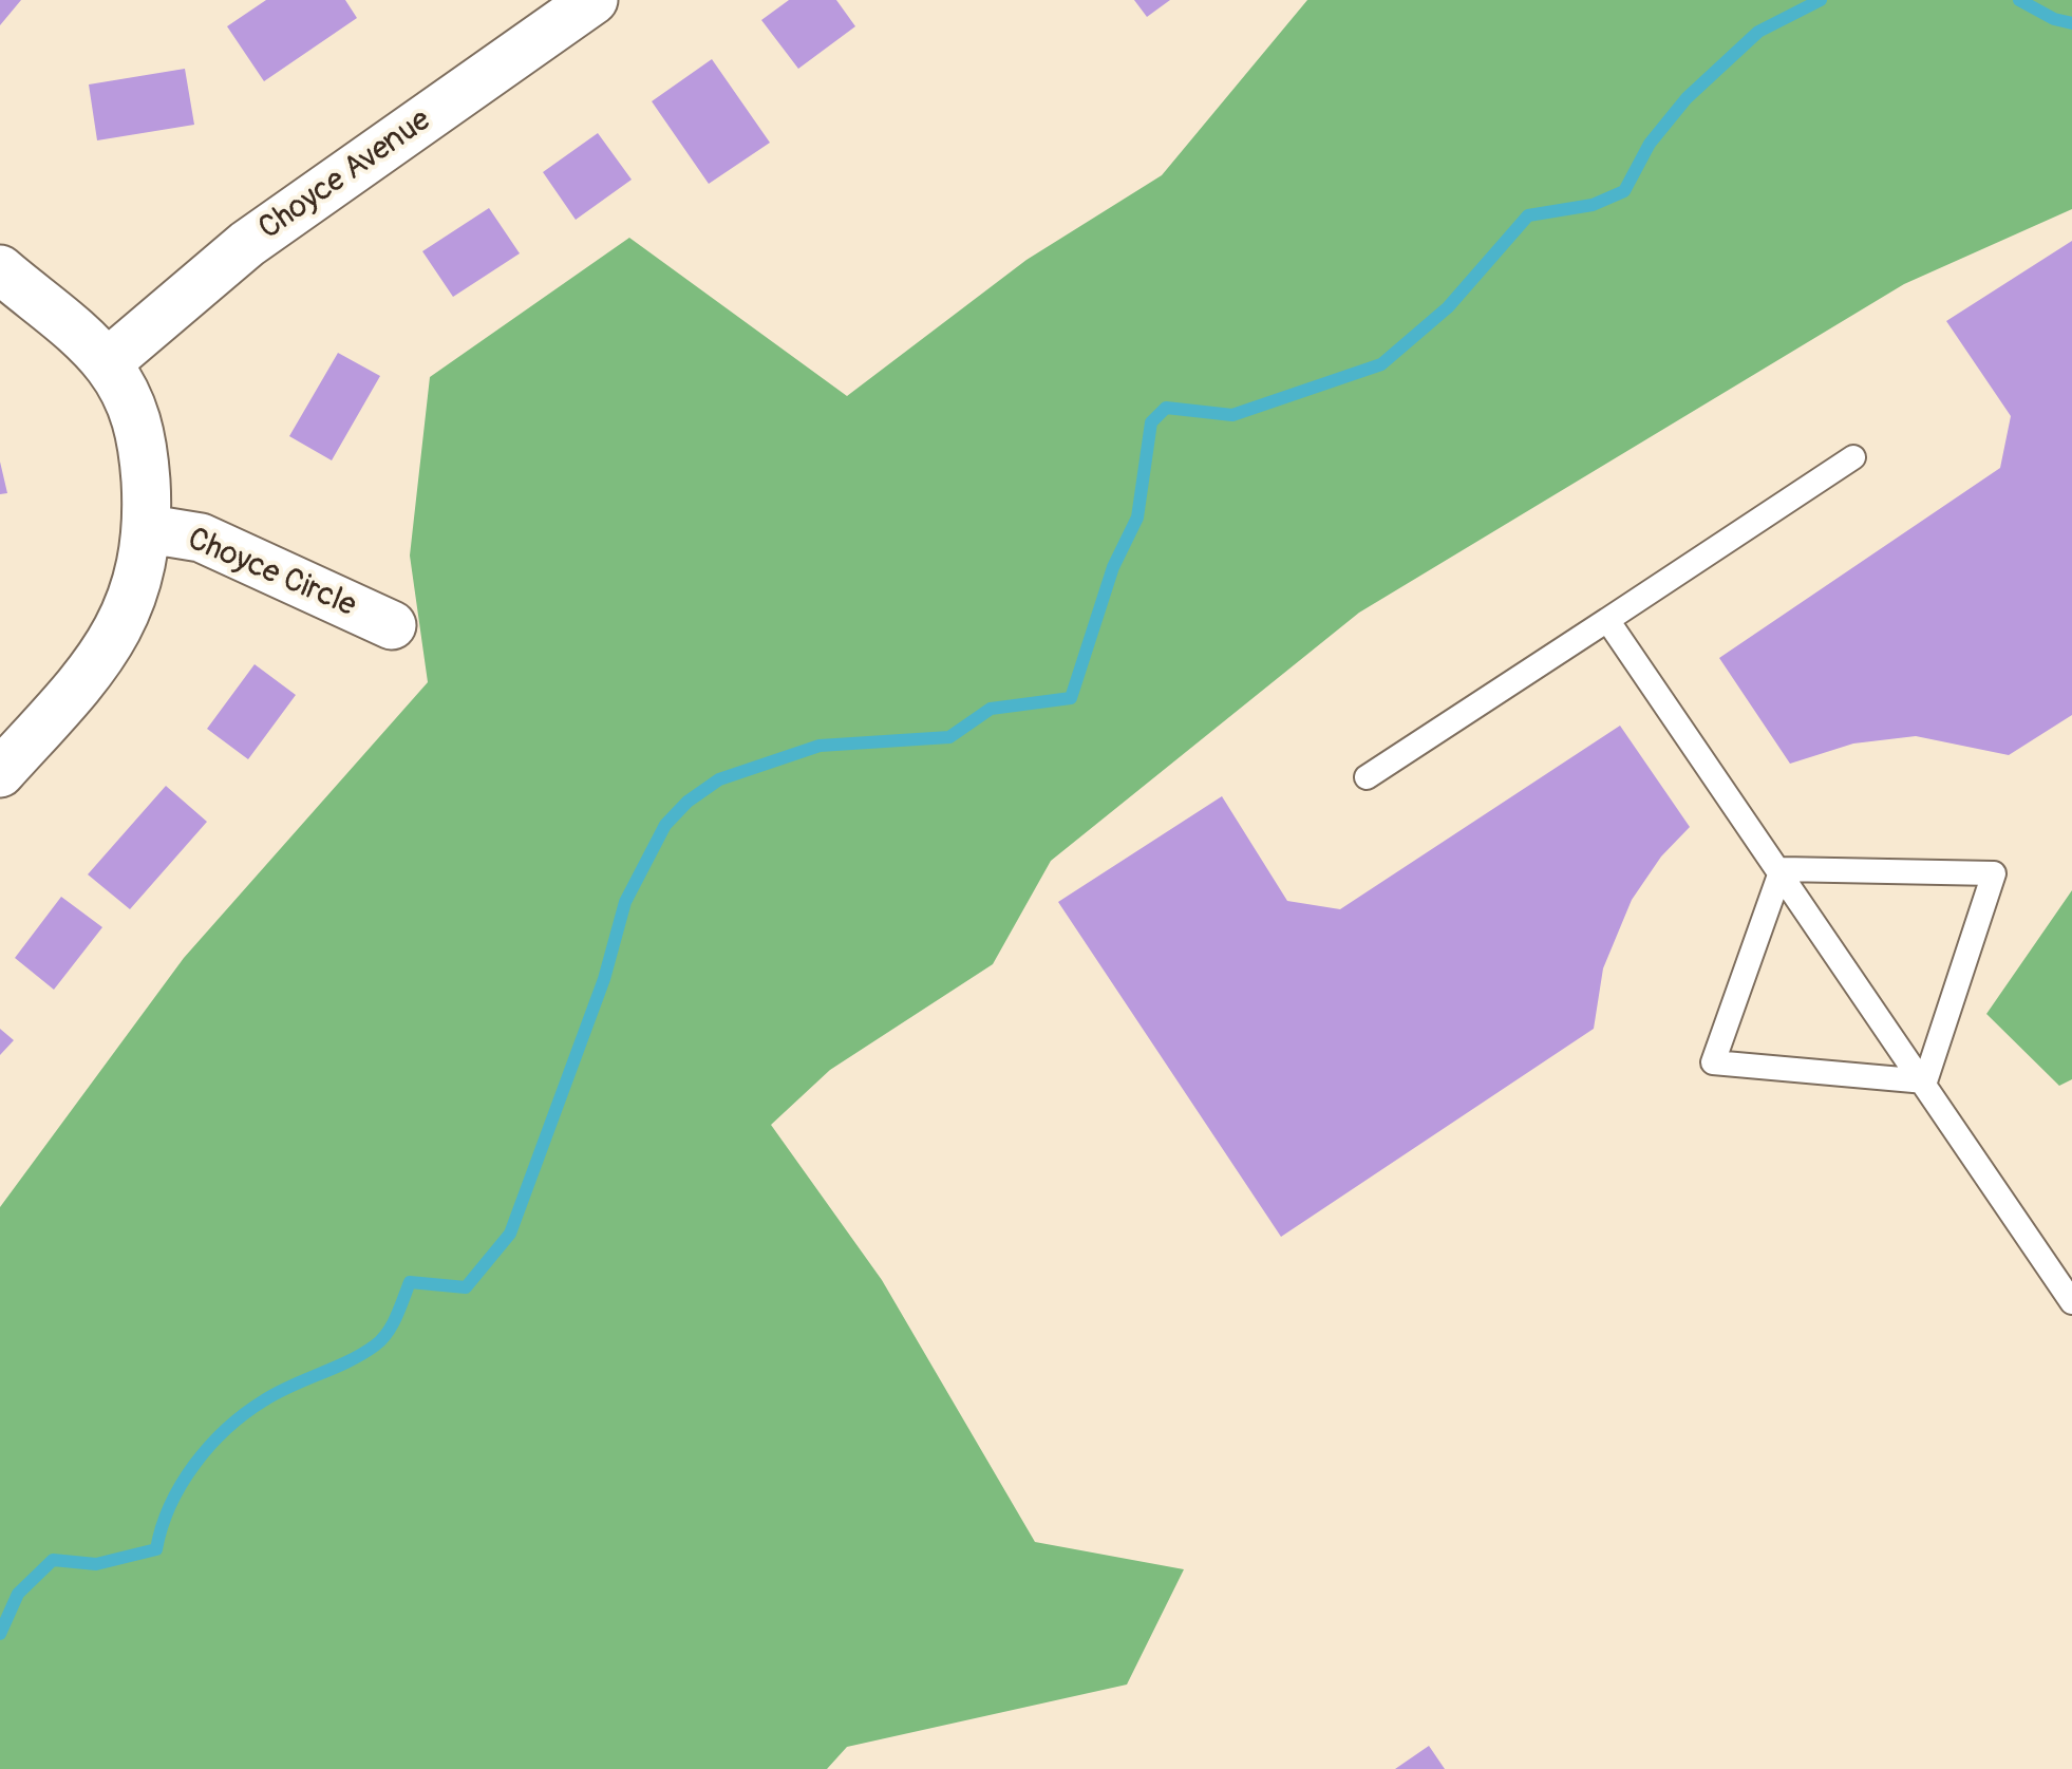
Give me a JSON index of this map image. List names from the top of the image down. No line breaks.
{"streets":{"street":["Choyce Avenue","Choyce Circle"]},"crossings":[["Choyce Avenue","Choyce Circle"]]}
